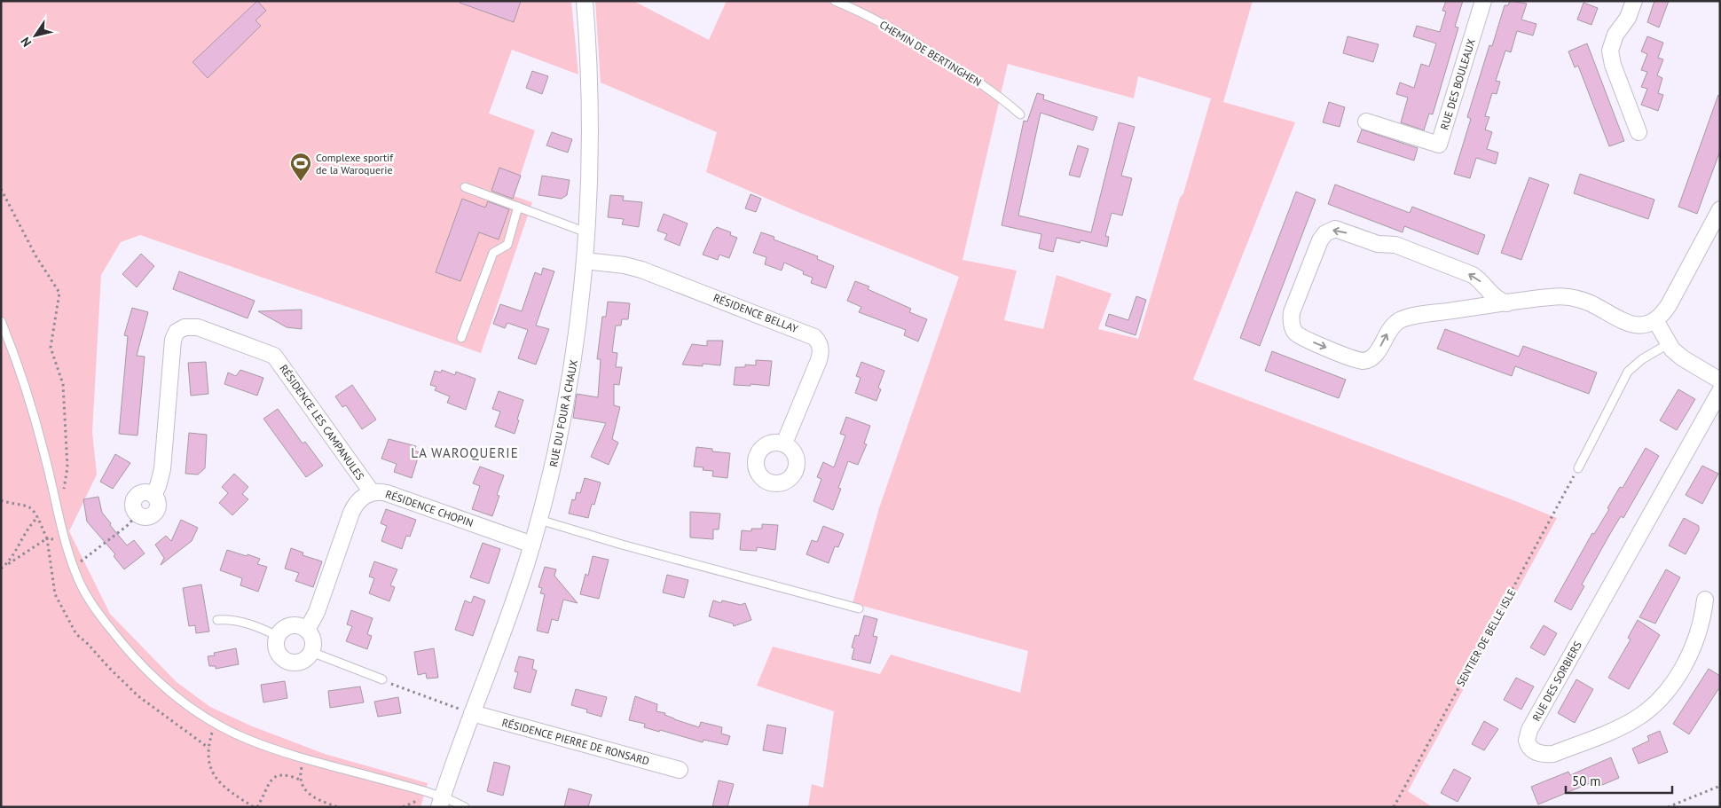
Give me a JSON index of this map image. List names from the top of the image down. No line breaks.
{"streets":{"street":["RUE DES BOULEAUX","RÉSIDENCE BELLAY","RUE DU FOUR À CHAUX","RÉSIDENCE LES CAMPANULES","RÉSIDENCE CHOPIN","RUE DES SORBIERS","RÉSIDENCE PIERRE DE RONSARD"],"lane":["CHEMIN DE BERTINGHEN"],"path":["SENTIER DE BELLE ISLE"]},"crossings":[["RÉSIDENCE BELLAY","RUE DU FOUR À CHAUX"],["RUE DU FOUR À CHAUX","RÉSIDENCE CHOPIN"],["RUE DU FOUR À CHAUX","RÉSIDENCE PIERRE DE RONSARD"],["RÉSIDENCE LES CAMPANULES","RÉSIDENCE CHOPIN"]],"districts":["LA WAROQUERIE"],"places":{"sports":["Complexe sportif de la Waroquerie"]},"scale_bar":"50 m","north":"bottom left"}
